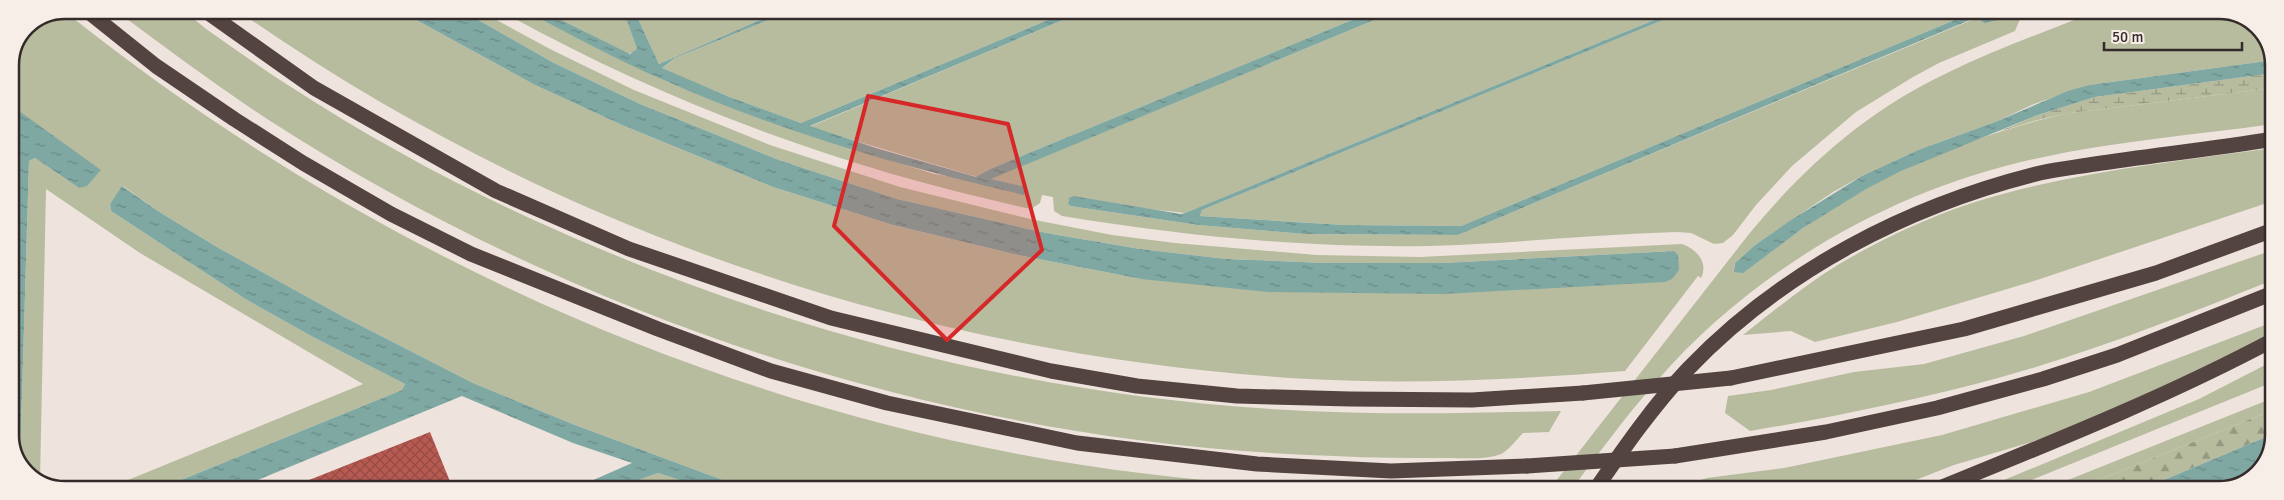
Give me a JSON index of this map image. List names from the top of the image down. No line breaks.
{"scale_bar":"50 m"}
